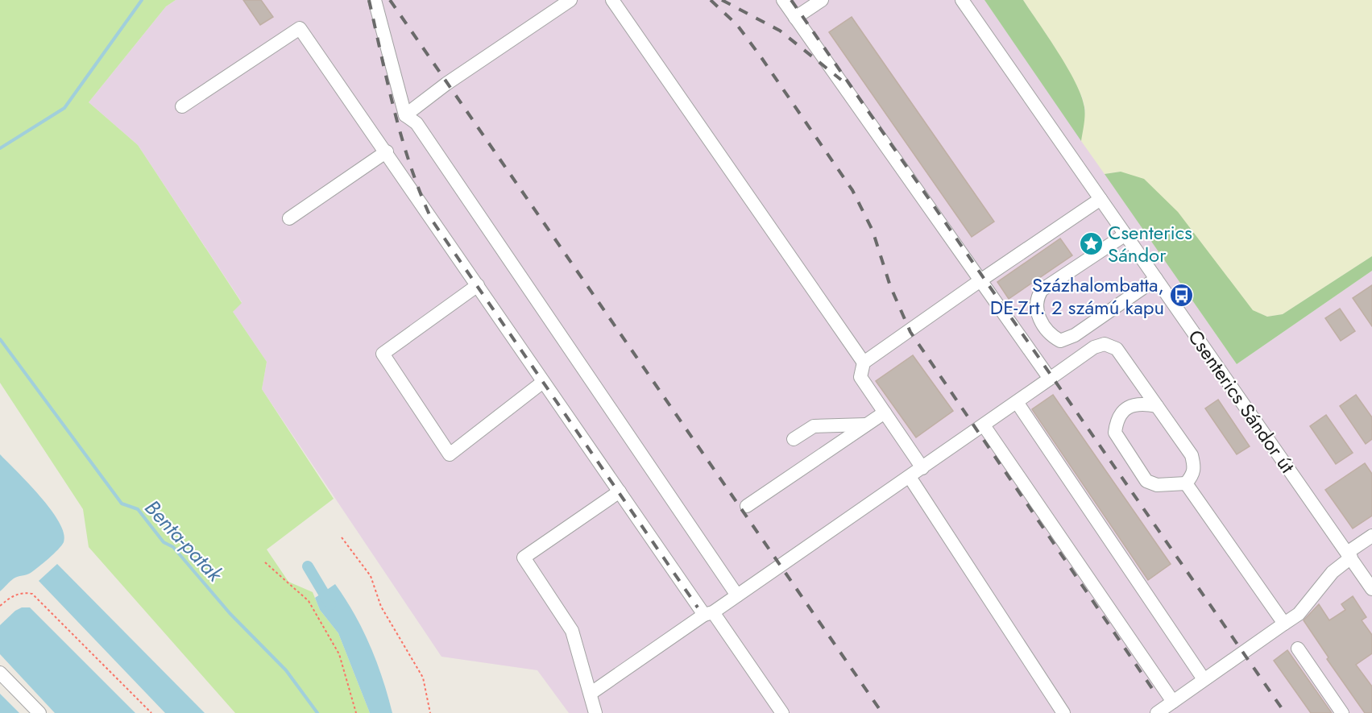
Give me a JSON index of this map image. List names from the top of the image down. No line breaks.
{"streets":{"street":["Csenterics Sándor út"]},"water":["Benta-patak"],"places":{"place":["Csenterics Sándor"],"bus stop":["Százhalombatta, DE-Zrt. 2 számú kapu"]}}
